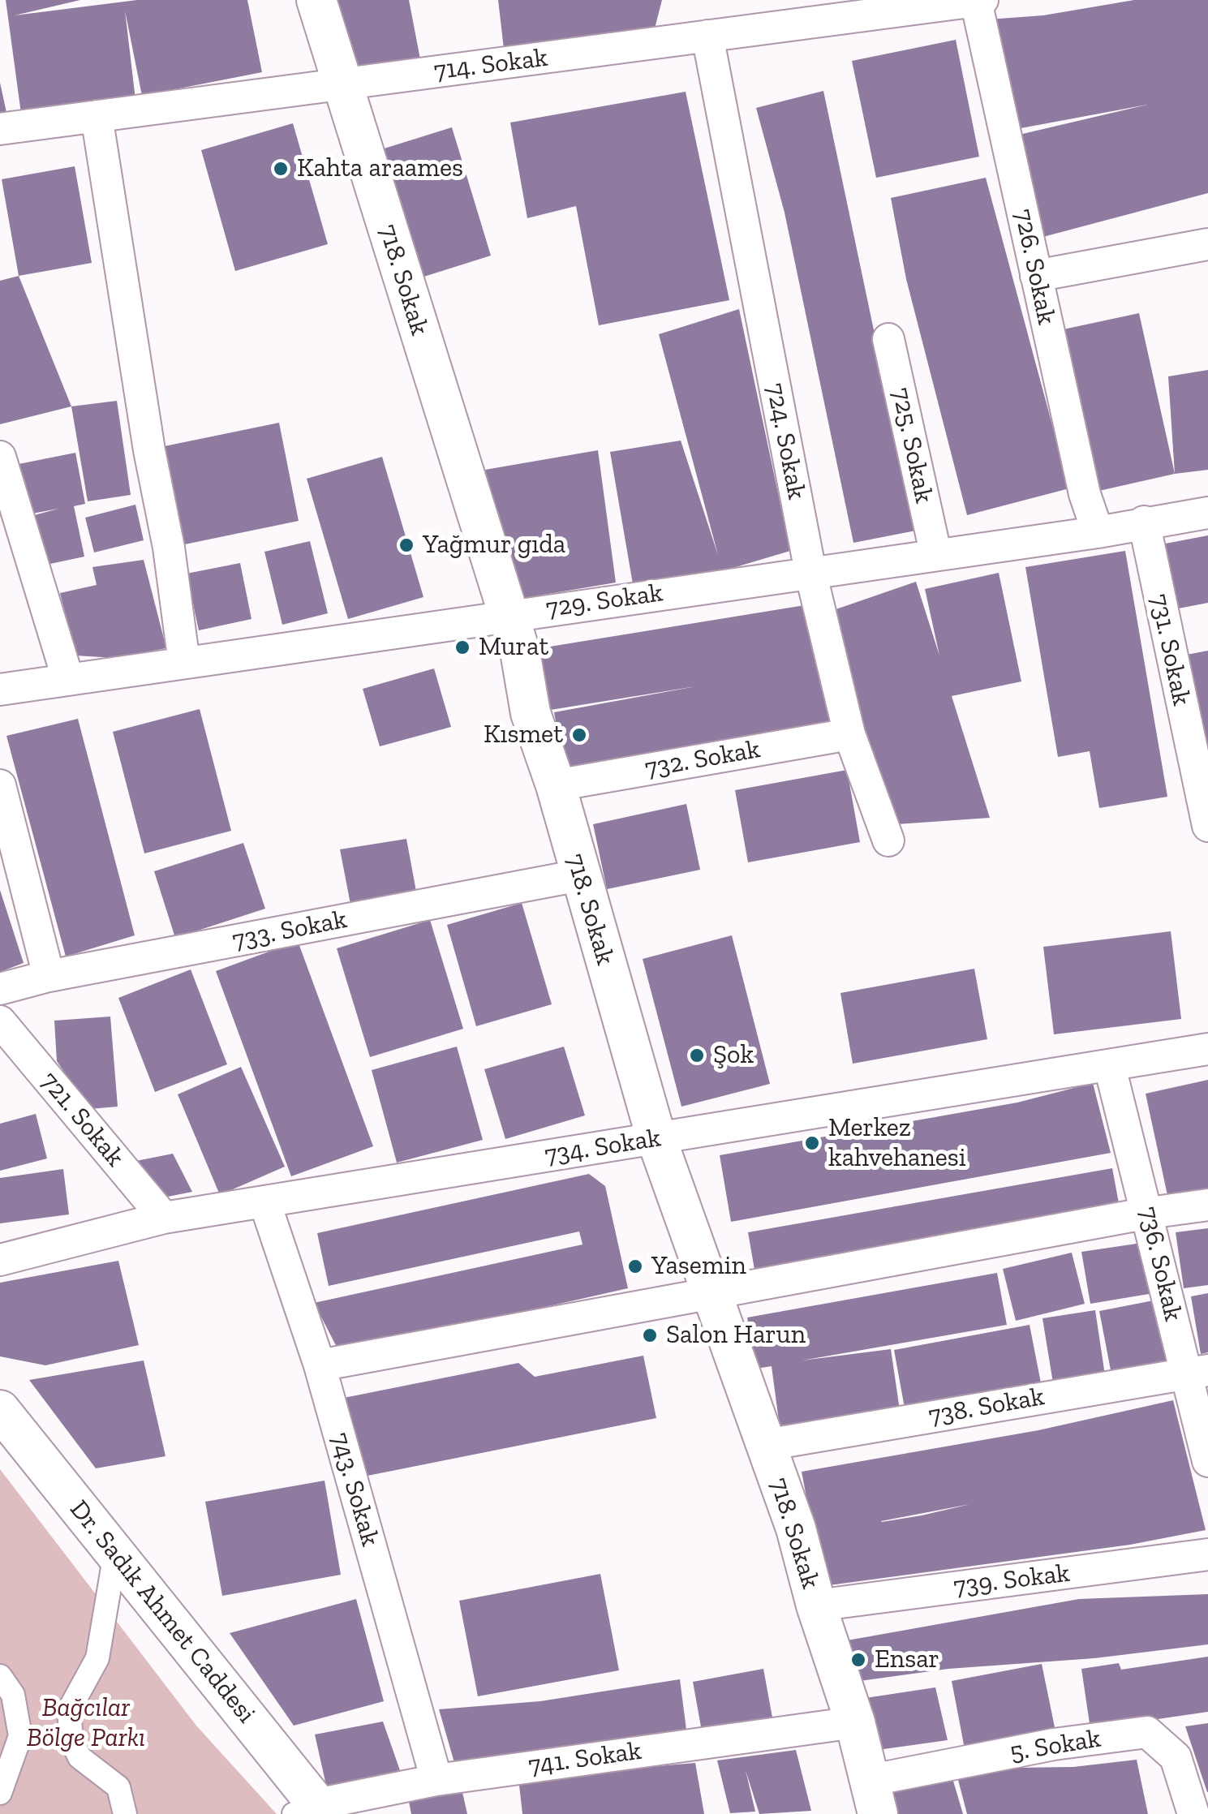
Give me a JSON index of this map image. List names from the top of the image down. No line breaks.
{"streets":{"street":["714. Sokak","726. Sokak","718. Sokak","724. Sokak","725. Sokak","729. Sokak","731. Sokak","732. Sokak","733. Sokak","721. Sokak","734. Sokak","736. Sokak","738. Sokak","743. Sokak","739. Sokak","Dr. Sadık Ahmet Caddesi","5. Sokak","741. Sokak"]},"crossings":[["714. Sokak","726. Sokak"],["714. Sokak","718. Sokak"],["714. Sokak","724. Sokak"],["726. Sokak","729. Sokak"],["718. Sokak","729. Sokak"],["718. Sokak","732. Sokak"],["718. Sokak","733. Sokak"],["718. Sokak","734. Sokak"],["718. Sokak","738. Sokak"],["718. Sokak","739. Sokak"],["718. Sokak","5. Sokak"],["718. Sokak","741. Sokak"],["724. Sokak","729. Sokak"],["724. Sokak","732. Sokak"],["725. Sokak","729. Sokak"],["729. Sokak","731. Sokak"],["721. Sokak","734. Sokak"],["734. Sokak","736. Sokak"],["734. Sokak","743. Sokak"],["736. Sokak","738. Sokak"],["743. Sokak","741. Sokak"],["Dr. Sadık Ahmet Caddesi","741. Sokak"]],"parks":["Bağcılar Bölge Parkı"],"places":["Kahta araames","Yağmur gıda","Murat","Kısmet","Şok","Merkez kahvehanesi","Yasemin","Salon Harun","Ensar"]}
